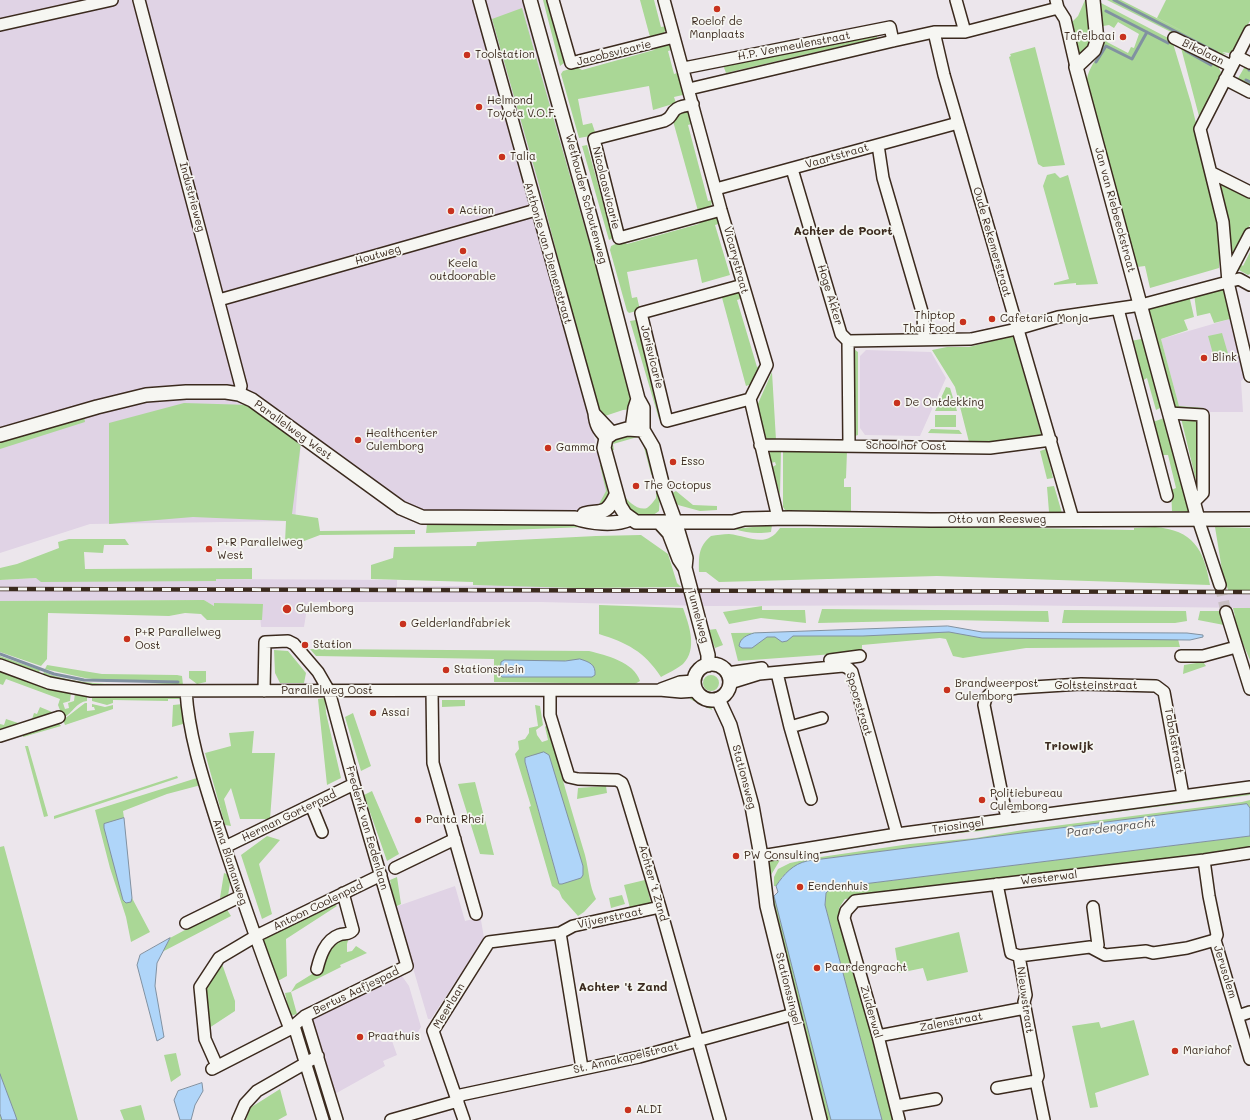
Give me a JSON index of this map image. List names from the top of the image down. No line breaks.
{"streets":{"street":["H.P. Vermeulenstraat","Bikolaan","Jacobsvicarie","Vaartstraat","Nicolaasvicarie","Industrieweg","Wethouder Schoutenweg","Jan van Riebeeckstraat","Oude Rekemerstraat","Anthonie van Diemenstraat","Houtweg","Vicarystraat","Hoge Akker","Jorisvicarie","Parallelweg West","Schoolhof Oost","Otto van Reesweg","Tunnelweg","Goltsteinstraat","Parallelweg Oost","Spoorstraat","Tabakstraat","Stationsweg","Herman Gorterpad","Triosingel","Frederik van Eedenlaan","Anna Blamanweg","Westerwal","Achter 't Zand","Antoon Coolenpad","Vijverstraat","Jerusalem","Stationssingel","Bertus Aafjespad","Nieuwstraat","Meerlaan","Zuiderwal","Zalenstraat","St. Annakapelstraat"]},"crossings":[["H.P. Vermeulenstraat","Jan van Riebeeckstraat"],["H.P. Vermeulenstraat","Oude Rekemerstraat"],["H.P. Vermeulenstraat","Vicarystraat"],["Jacobsvicarie","Vicarystraat"],["Vaartstraat","Oude Rekemerstraat"],["Vaartstraat","Vicarystraat"],["Vaartstraat","Hoge Akker"],["Nicolaasvicarie","Vicarystraat"],["Industrieweg","Houtweg"],["Industrieweg","Parallelweg West"],["Jan van Riebeeckstraat","Otto van Reesweg"],["Oude Rekemerstraat","Schoolhof Oost"],["Oude Rekemerstraat","Otto van Reesweg"],["Anthonie van Diemenstraat","Houtweg"],["Vicarystraat","Jorisvicarie"],["Hoge Akker","Schoolhof Oost"],["Parallelweg West","Otto van Reesweg"],["Otto van Reesweg","Tunnelweg"],["Tunnelweg","Parallelweg Oost"],["Tunnelweg","Spoorstraat"],["Tunnelweg","Stationsweg"],["Goltsteinstraat","Tabakstraat"],["Goltsteinstraat","Triosingel"],["Parallelweg Oost","Spoorstraat"],["Parallelweg Oost","Stationsweg"],["Parallelweg Oost","Frederik van Eedenlaan"],["Parallelweg Oost","Anna Blamanweg"],["Parallelweg Oost","Achter 't Zand"],["Spoorstraat","Stationsweg"],["Spoorstraat","Triosingel"],["Tabakstraat","Triosingel"],["Stationsweg","Triosingel"],["Stationsweg","Stationssingel"],["Herman Gorterpad","Frederik van Eedenlaan"],["Herman Gorterpad","Anna Blamanweg"],["Triosingel","Stationssingel"],["Frederik van Eedenlaan","Antoon Coolenpad"],["Frederik van Eedenlaan","Bertus Aafjespad"],["Anna Blamanweg","Antoon Coolenpad"],["Anna Blamanweg","Bertus Aafjespad"],["Westerwal","Jerusalem"],["Westerwal","Nieuwstraat"],["Westerwal","Zuiderwal"],["Achter 't Zand","Vijverstraat"],["Achter 't Zand","St. Annakapelstraat"],["Antoon Coolenpad","Bertus Aafjespad"],["Vijverstraat","Meerlaan"],["Stationssingel","St. Annakapelstraat"],["Nieuwstraat","Zalenstraat"],["Meerlaan","St. Annakapelstraat"],["Zuiderwal","Zalenstraat"]],"districts":["Achter de Poort","Triowijk","Achter 't Zand"],"water":["Paardengracht"],"places":["Roelof de Manplaats","Tafelbaai","Toolstation","Helmond Toyota V.O.F.","Talia","Action","Keela outdoorable","Cafetaria Monja","Thiptop Thai Food","Blink","De Ontdekking","Healthcenter Culemborg","Gamma","Esso","The Octopus","P+R Parallelweg West","Culemborg","Gelderlandfabriek","P+R Parallelweg Oost","Station","Stationsplein","Brandweerpost Culemborg","Assai","Politiebureau Culemborg","Panta Rhei","PW Consulting","Eendenhuis","Paardengracht","Praathuis","Mariahof","ALDI"]}
